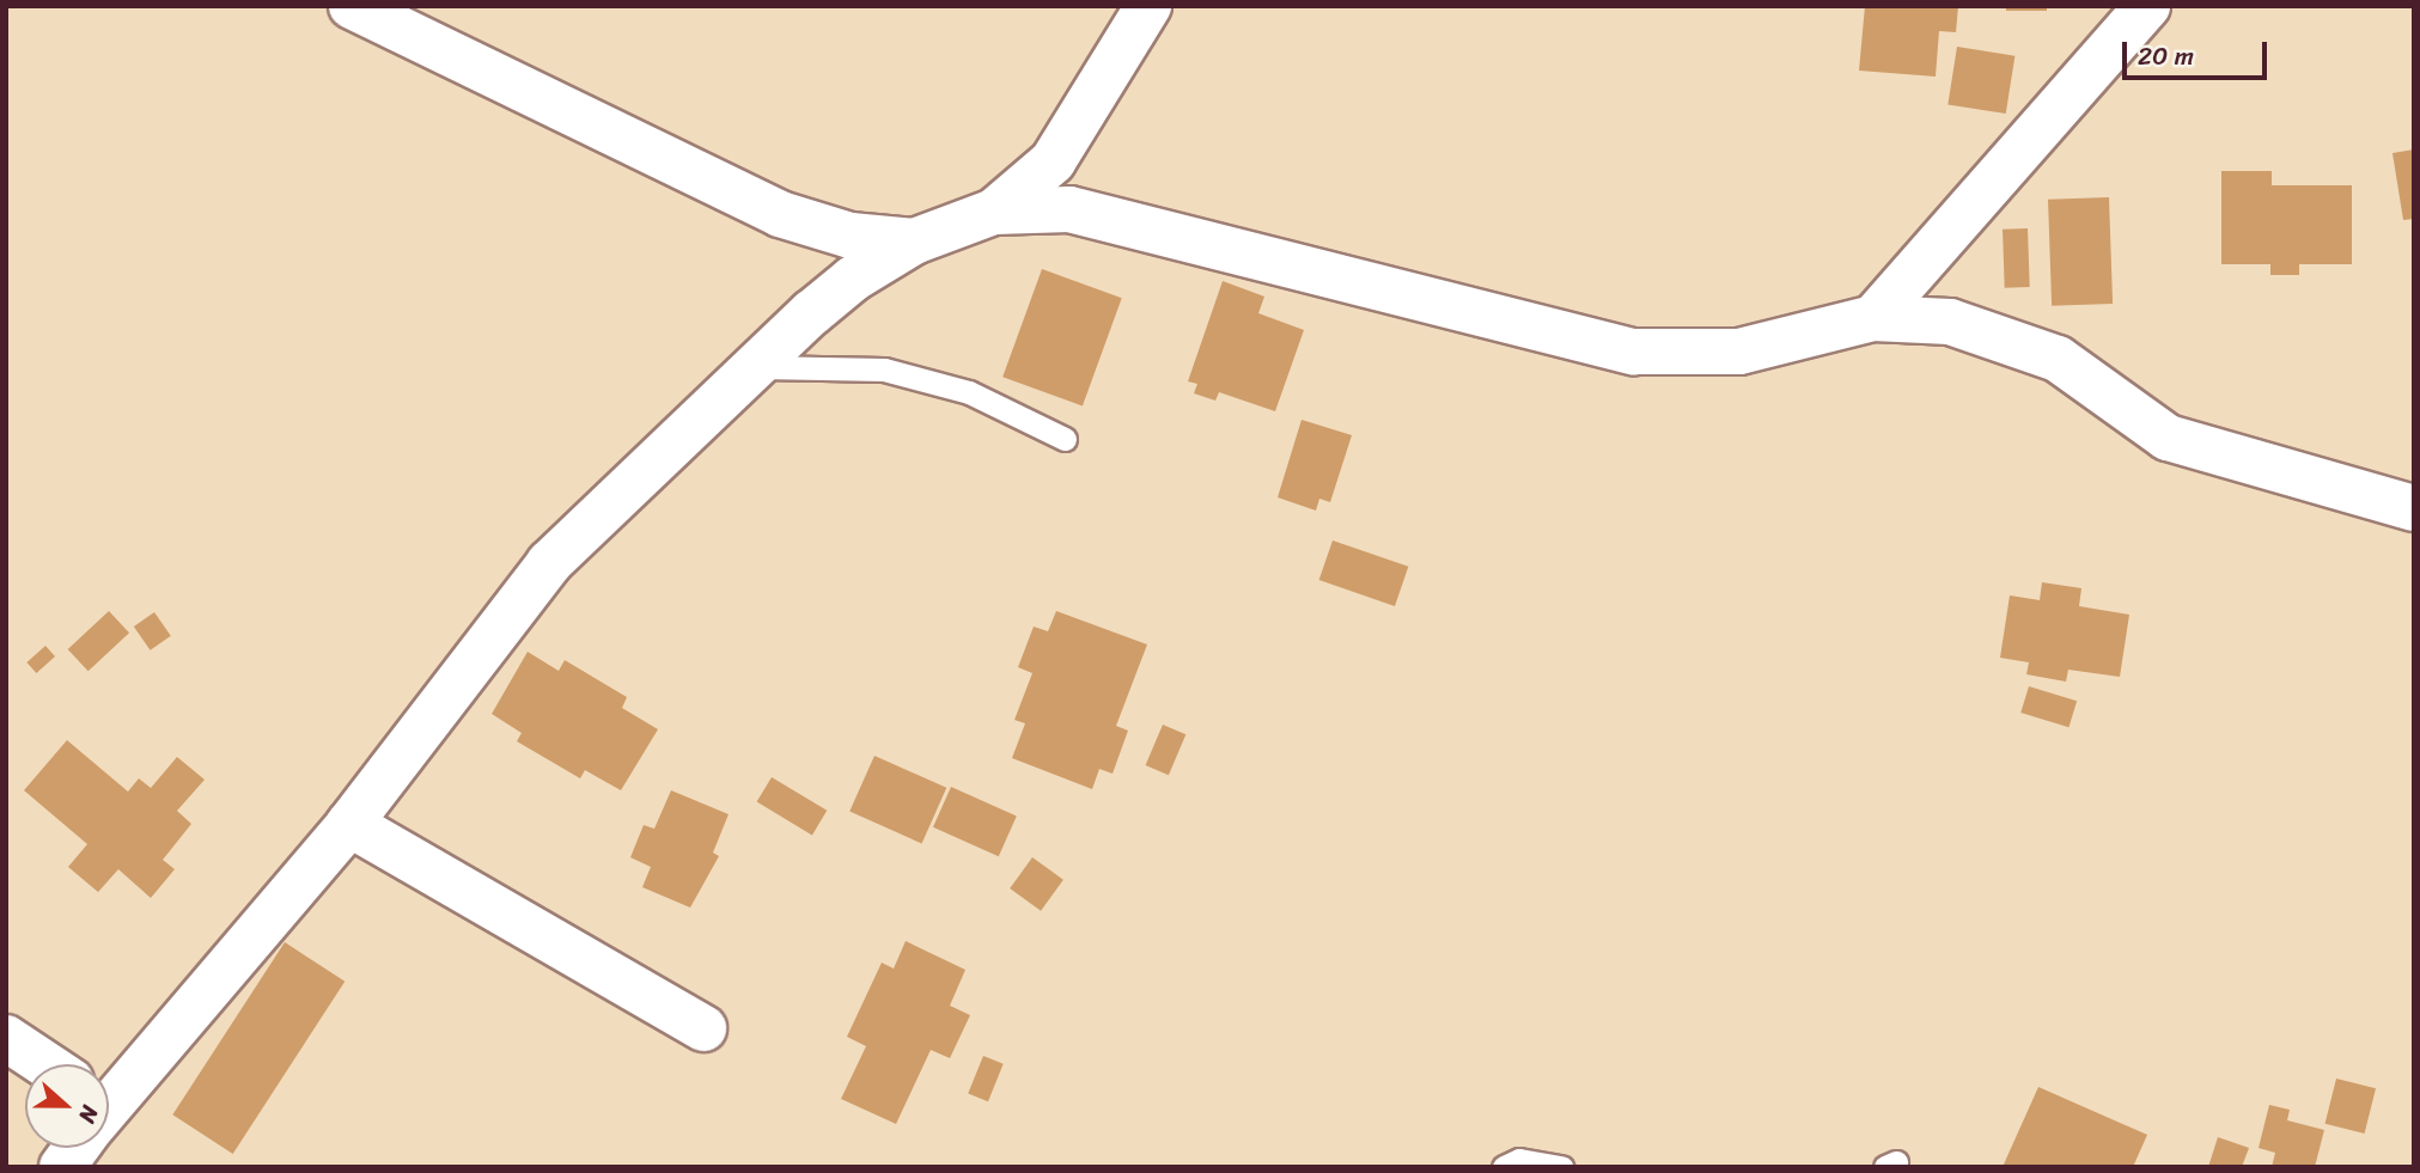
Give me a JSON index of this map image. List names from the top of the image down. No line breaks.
{"scale_bar":"20 m","north":"right"}
